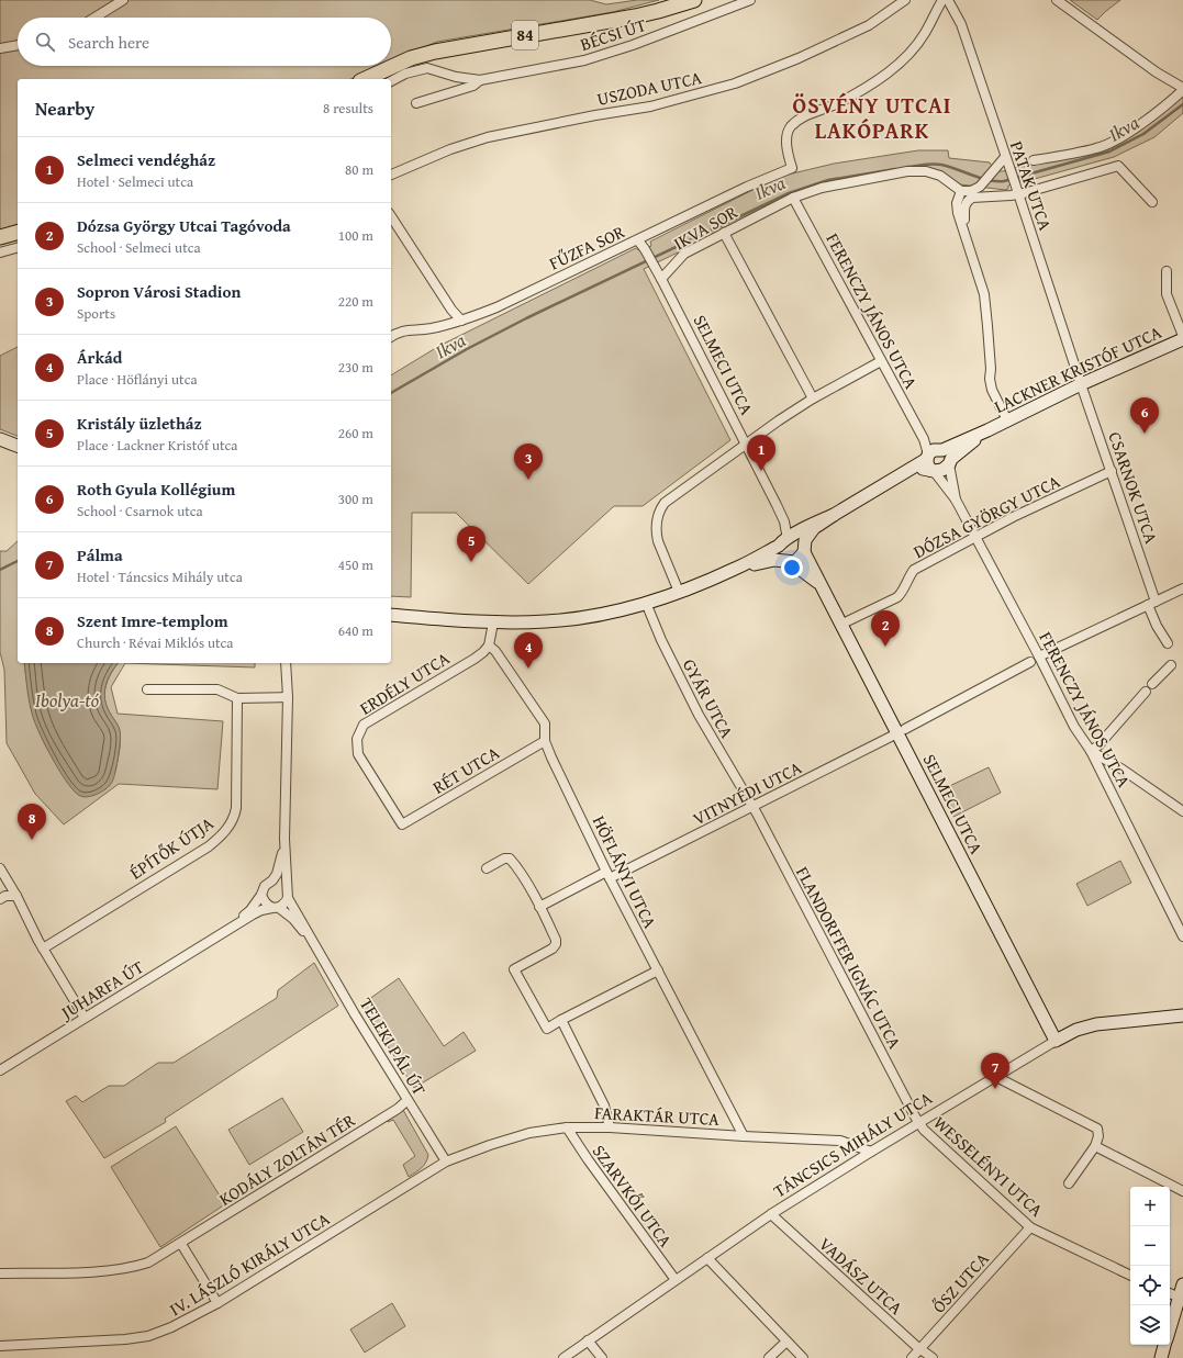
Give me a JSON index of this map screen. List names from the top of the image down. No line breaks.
{"streets":{"main road":["84"],"street":["BÉCSI ÚT","USZODA UTCA","PATAK UTCA","IKVA SOR","FŰZFA SOR","FERENCZY JÁNOS UTCA","SELMECI UTCA","LACKNER KRISTÓF UTCA","CSARNOK UTCA","DÓZSA GYÖRGY UTCA","ERDÉLY UTCA","GYÁR UTCA","RÉT UTCA","VITNYÉDI UTCA","ÉPÍTŐK ÚTJA","HÖFLÁNYI UTCA","FLANDORFFER IGNÁC UTCA","JUHARFA ÚT","TELEKI PÁL ÚT","FARAKTÁR UTCA","TÁNCSICS MIHÁLY UTCA","KODÁLY ZOLTÁN TÉR","WESSELÉNYI UTCA","SZARVKŐI UTCA","IV. LÁSZLÓ KIRÁLY UTCA","VADÁSZ UTCA","ŐSZ UTCA"]},"crossings":[["PATAK UTCA","LACKNER KRISTÓF UTCA"],["PATAK UTCA","CSARNOK UTCA"],["IKVA SOR","FERENCZY JÁNOS UTCA"],["IKVA SOR","SELMECI UTCA"],["FŰZFA SOR","SELMECI UTCA"],["FERENCZY JÁNOS UTCA","LACKNER KRISTÓF UTCA"],["FERENCZY JÁNOS UTCA","DÓZSA GYÖRGY UTCA"],["SELMECI UTCA","LACKNER KRISTÓF UTCA"],["SELMECI UTCA","DÓZSA GYÖRGY UTCA"],["SELMECI UTCA","VITNYÉDI UTCA"],["SELMECI UTCA","TÁNCSICS MIHÁLY UTCA"],["LACKNER KRISTÓF UTCA","CSARNOK UTCA"],["LACKNER KRISTÓF UTCA","GYÁR UTCA"],["CSARNOK UTCA","DÓZSA GYÖRGY UTCA"],["ERDÉLY UTCA","RÉT UTCA"],["ERDÉLY UTCA","HÖFLÁNYI UTCA"],["GYÁR UTCA","VITNYÉDI UTCA"],["GYÁR UTCA","FLANDORFFER IGNÁC UTCA"],["RÉT UTCA","HÖFLÁNYI UTCA"],["VITNYÉDI UTCA","HÖFLÁNYI UTCA"],["VITNYÉDI UTCA","FLANDORFFER IGNÁC UTCA"],["HÖFLÁNYI UTCA","FARAKTÁR UTCA"],["FLANDORFFER IGNÁC UTCA","TÁNCSICS MIHÁLY UTCA"],["FLANDORFFER IGNÁC UTCA","WESSELÉNYI UTCA"],["JUHARFA ÚT","TELEKI PÁL ÚT"],["TELEKI PÁL ÚT","FARAKTÁR UTCA"],["TELEKI PÁL ÚT","KODÁLY ZOLTÁN TÉR"],["TELEKI PÁL ÚT","IV. LÁSZLÓ KIRÁLY UTCA"],["FARAKTÁR UTCA","TÁNCSICS MIHÁLY UTCA"],["FARAKTÁR UTCA","SZARVKŐI UTCA"],["FARAKTÁR UTCA","IV. LÁSZLÓ KIRÁLY UTCA"],["TÁNCSICS MIHÁLY UTCA","WESSELÉNYI UTCA"],["TÁNCSICS MIHÁLY UTCA","SZARVKŐI UTCA"],["TÁNCSICS MIHÁLY UTCA","VADÁSZ UTCA"],["WESSELÉNYI UTCA","ŐSZ UTCA"],["VADÁSZ UTCA","ŐSZ UTCA"]],"districts":["ÖSVÉNY UTCAI LAKÓPARK"],"water":["Ikva","Ibolya-tó"],"page":{"search":"Search here","heading":["Nearby","8 results"],"list":[{"mark":"1","name":"Selmeci vendégház","note":"Hotel · Selmeci utca","value":"80 m"},{"mark":"2","name":"Dózsa György Utcai Tagóvoda","note":"School · Selmeci utca","value":"100 m"},{"mark":"3","name":"Sopron Városi Stadion","note":"Sports","value":"220 m"},{"mark":"4","name":"Árkád","note":"Place · Höflányi utca","value":"230 m"},{"mark":"5","name":"Kristály üzletház","note":"Place · Lackner Kristóf utca","value":"260 m"},{"mark":"6","name":"Roth Gyula Kollégium","note":"School · Csarnok utca","value":"300 m"},{"mark":"7","name":"Pálma","note":"Hotel · Táncsics Mihály utca","value":"450 m"},{"mark":"8","name":"Szent Imre-templom","note":"Church · Révai Miklós utca","value":"640 m"}],"pins":["6","1","3","5","2","4","8","7"],"map_buttons":["+","−"]}}
